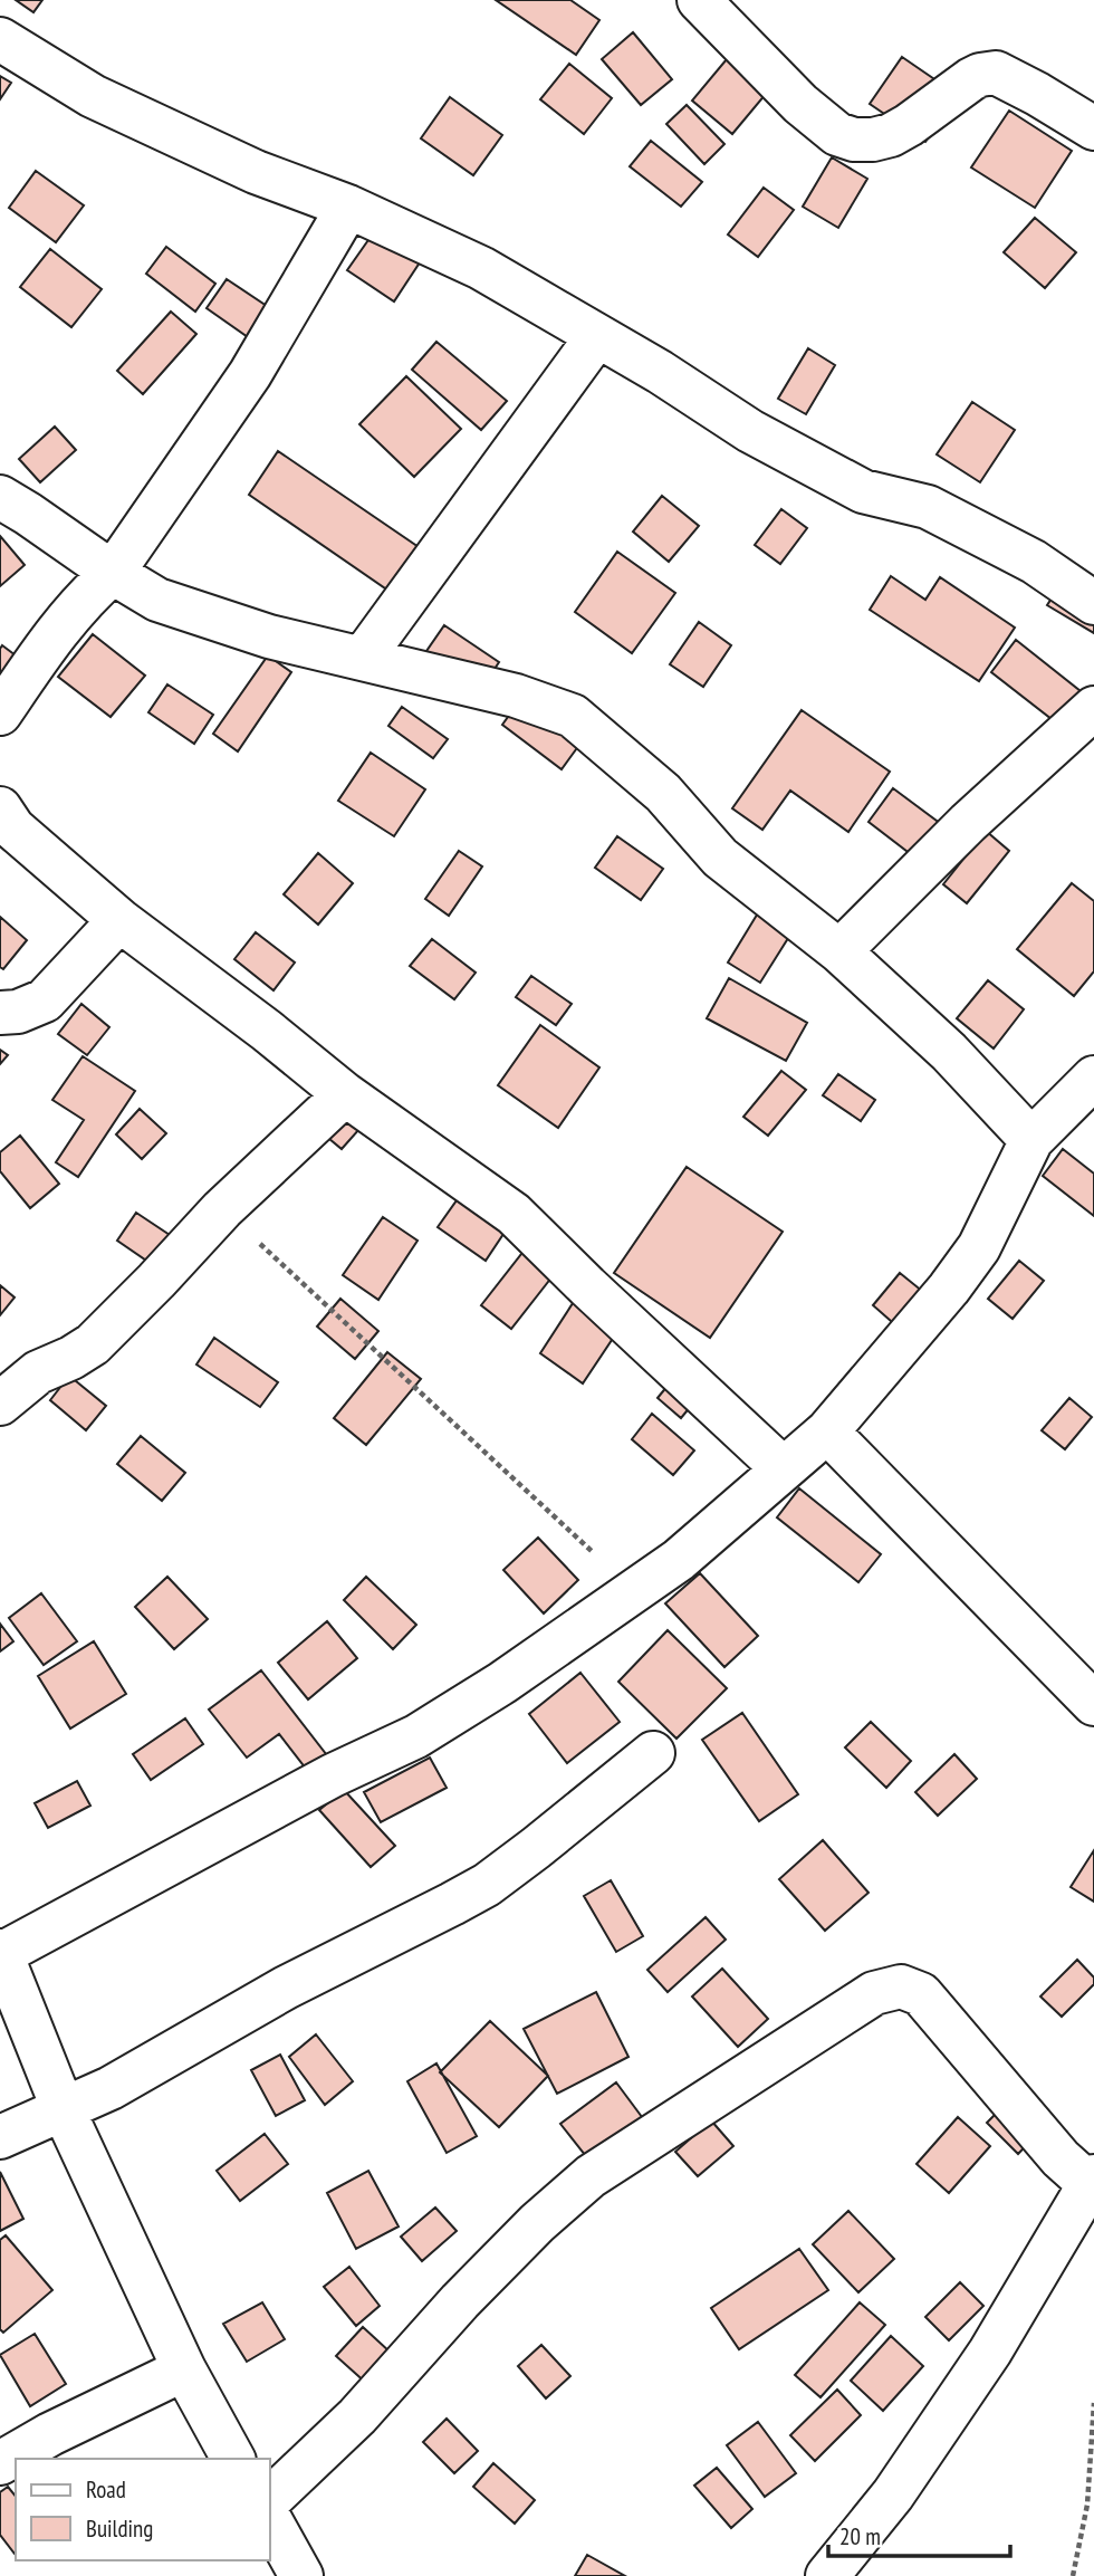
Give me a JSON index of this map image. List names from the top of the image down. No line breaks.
{"legend":["Road","Building"],"scale_bar":"20 m"}
